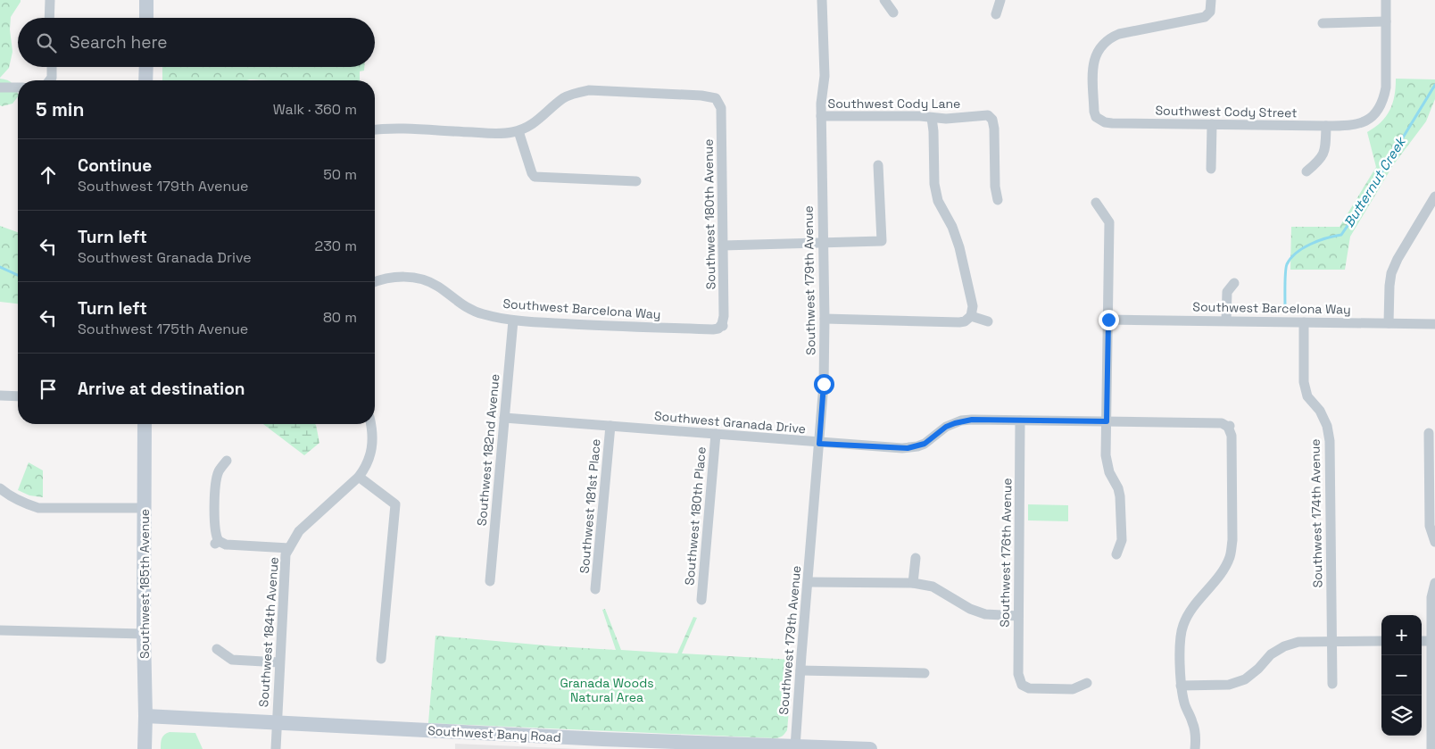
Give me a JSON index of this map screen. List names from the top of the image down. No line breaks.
{"streets":{"street":["Southwest Cody Lane","Southwest Cody Street","Southwest 180th Avenue","Southwest 179th Avenue","Southwest Barcelona Way","Southwest Granada Drive","Southwest 182nd Avenue","Southwest 181st Place","Southwest 174th Avenue","Southwest 180th Place","Southwest 176th Avenue","Southwest 185th Avenue","Southwest 184th Avenue","Southwest Bany Road"]},"crossings":[["Southwest Cody Lane","Southwest 179th Avenue"],["Southwest 180th Avenue","Southwest Barcelona Way"],["Southwest 179th Avenue","Southwest Granada Drive"],["Southwest 179th Avenue","Southwest Bany Road"],["Southwest Barcelona Way","Southwest 182nd Avenue"],["Southwest Barcelona Way","Southwest 174th Avenue"],["Southwest Granada Drive","Southwest 182nd Avenue"],["Southwest Granada Drive","Southwest 181st Place"],["Southwest Granada Drive","Southwest 180th Place"],["Southwest Granada Drive","Southwest 176th Avenue"],["Southwest 185th Avenue","Southwest Bany Road"],["Southwest 184th Avenue","Southwest Bany Road"]],"water":["Butternut Creek"],"parks":["Granada Woods Natural Area"],"page":{"search":"Search here","heading":["5 min","Walk · 360 m"],"list":[["Continue","Southwest 179th Avenue","50 m"],["Turn left","Southwest Granada Drive","230 m"],["Turn left","Southwest 175th Avenue","80 m"],"Arrive at destination"],"map_buttons":["+","−"]}}
